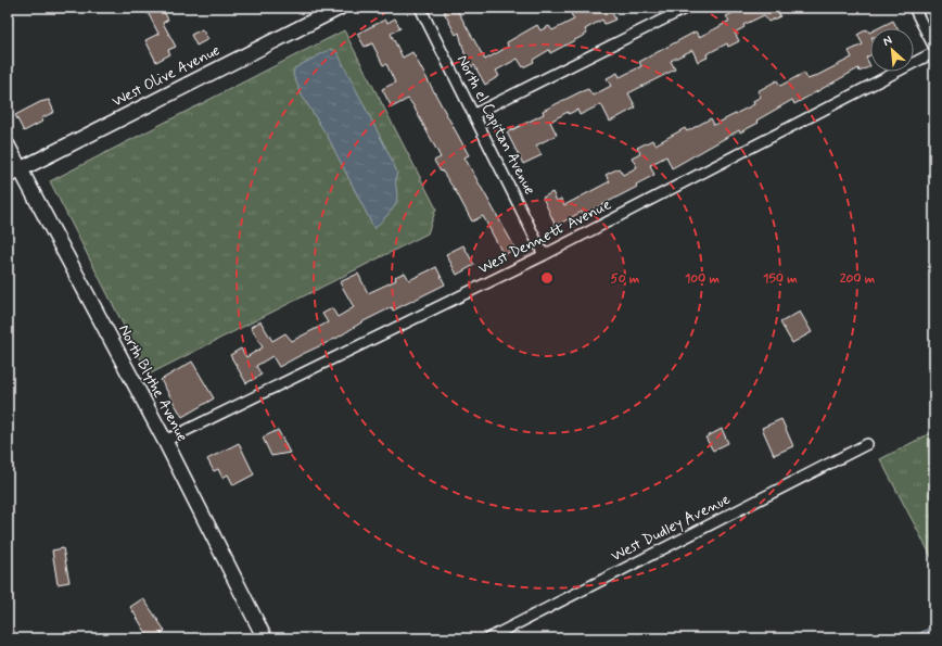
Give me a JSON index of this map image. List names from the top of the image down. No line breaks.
{"streets":{"street":["West Olive Avenue","North el Capitan Avenue","West Dennett Avenue","North Blythe Avenue","West Dudley Avenue"]},"crossings":[["West Olive Avenue","North Blythe Avenue"],["North el Capitan Avenue","West Dennett Avenue"],["West Dennett Avenue","North Blythe Avenue"]],"north":"top left","rings":["50 m","100 m","150 m","200 m"]}
